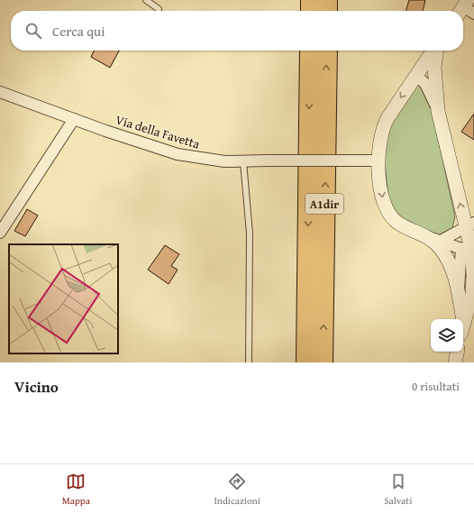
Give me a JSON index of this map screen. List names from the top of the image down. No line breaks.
{"streets":{"highway":["A1dir"],"street":["Via della Favetta"]},"page":{"search":"Cerca qui","heading":["Vicino","0 risultati"],"nav":["Mappa","Indicazioni","Salvati"]}}
